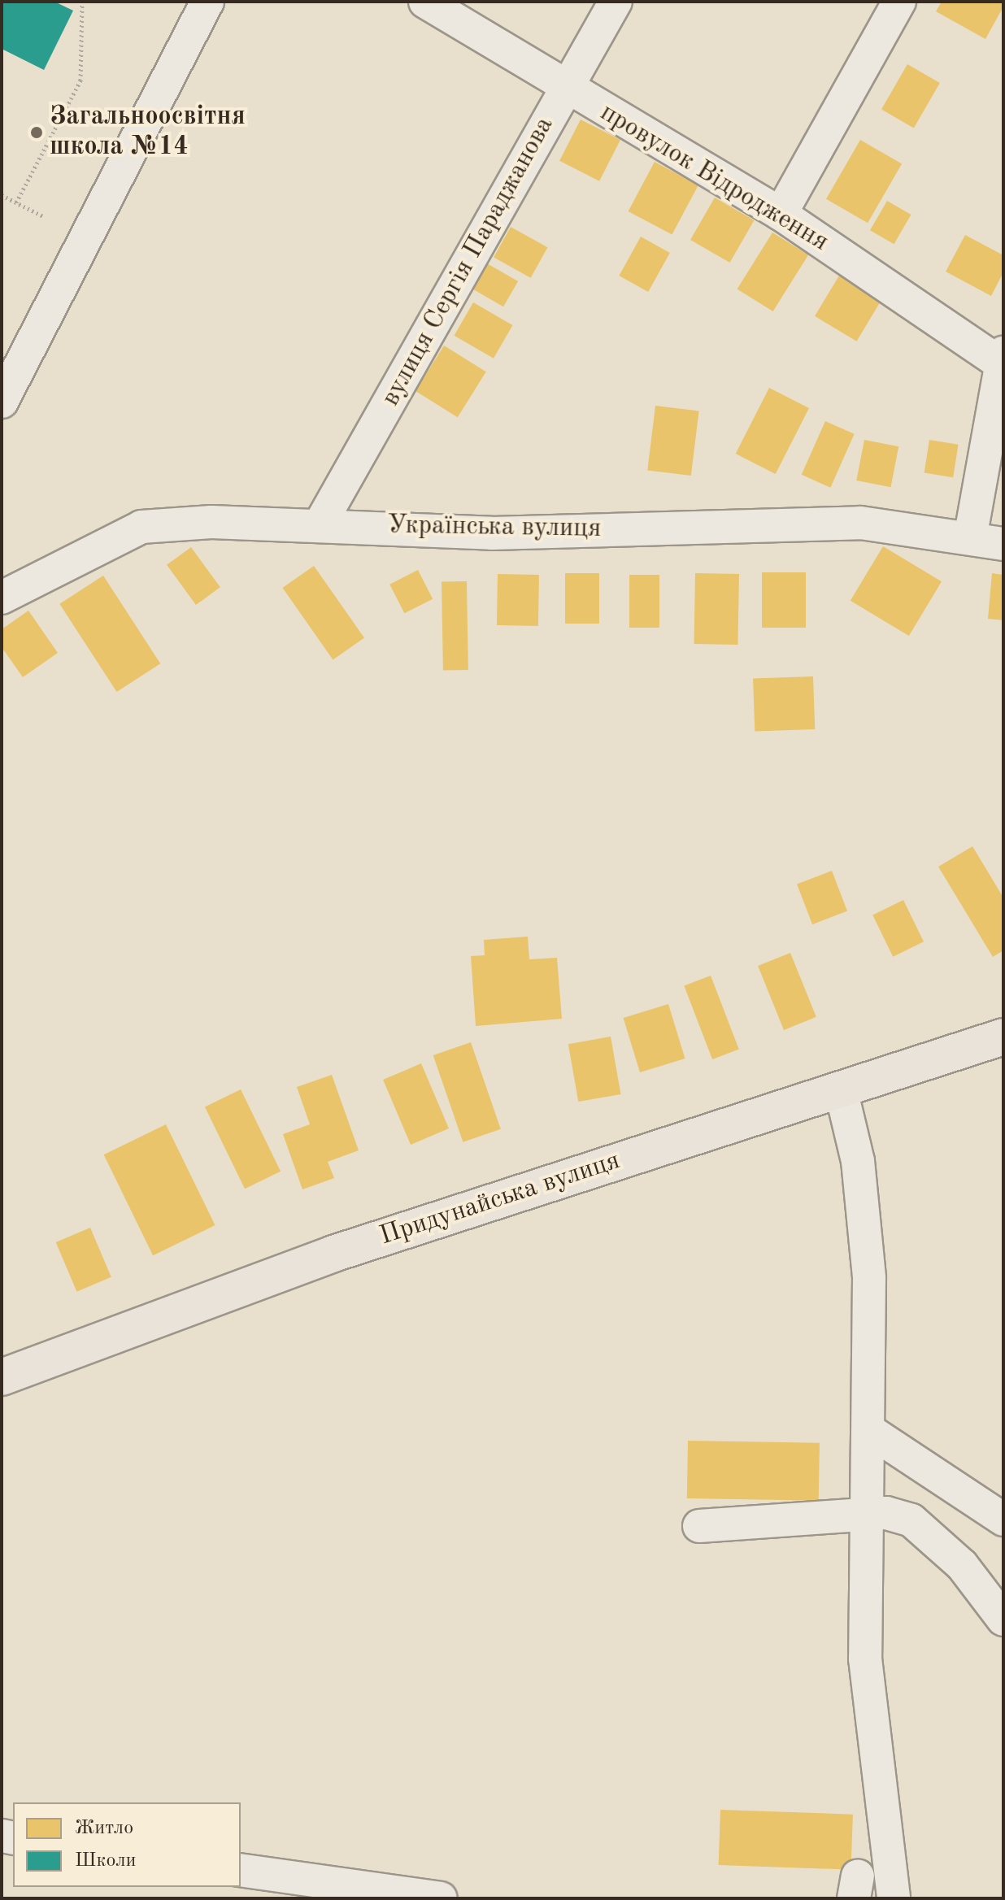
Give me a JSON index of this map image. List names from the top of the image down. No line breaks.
{"streets":{"main road":["Придунайська вулиця"],"street":["провулок Відродження","вулиця Сергія Параджанова","Українська вулиця"]},"crossings":[["провулок Відродження","вулиця Сергія Параджанова"],["вулиця Сергія Параджанова","Українська вулиця"]],"places":["Загальноосвітня школа №14"],"legend":["Житло","Школи"]}
